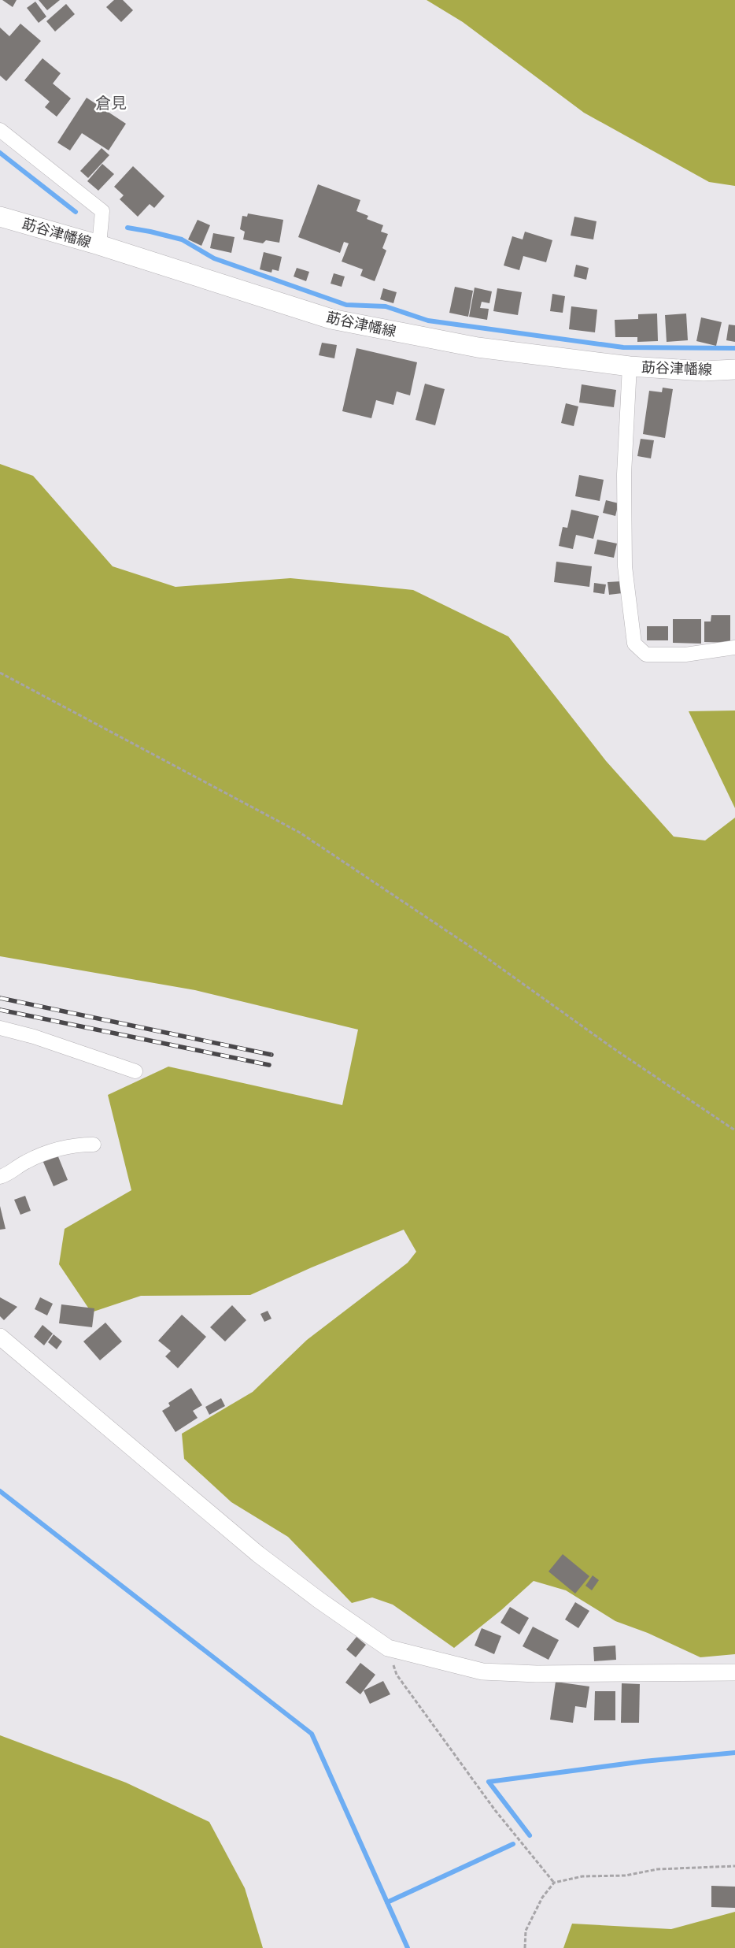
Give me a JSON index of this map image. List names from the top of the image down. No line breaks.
{"streets":{"main road":["莇谷津幡線"]},"districts":["倉見"]}
